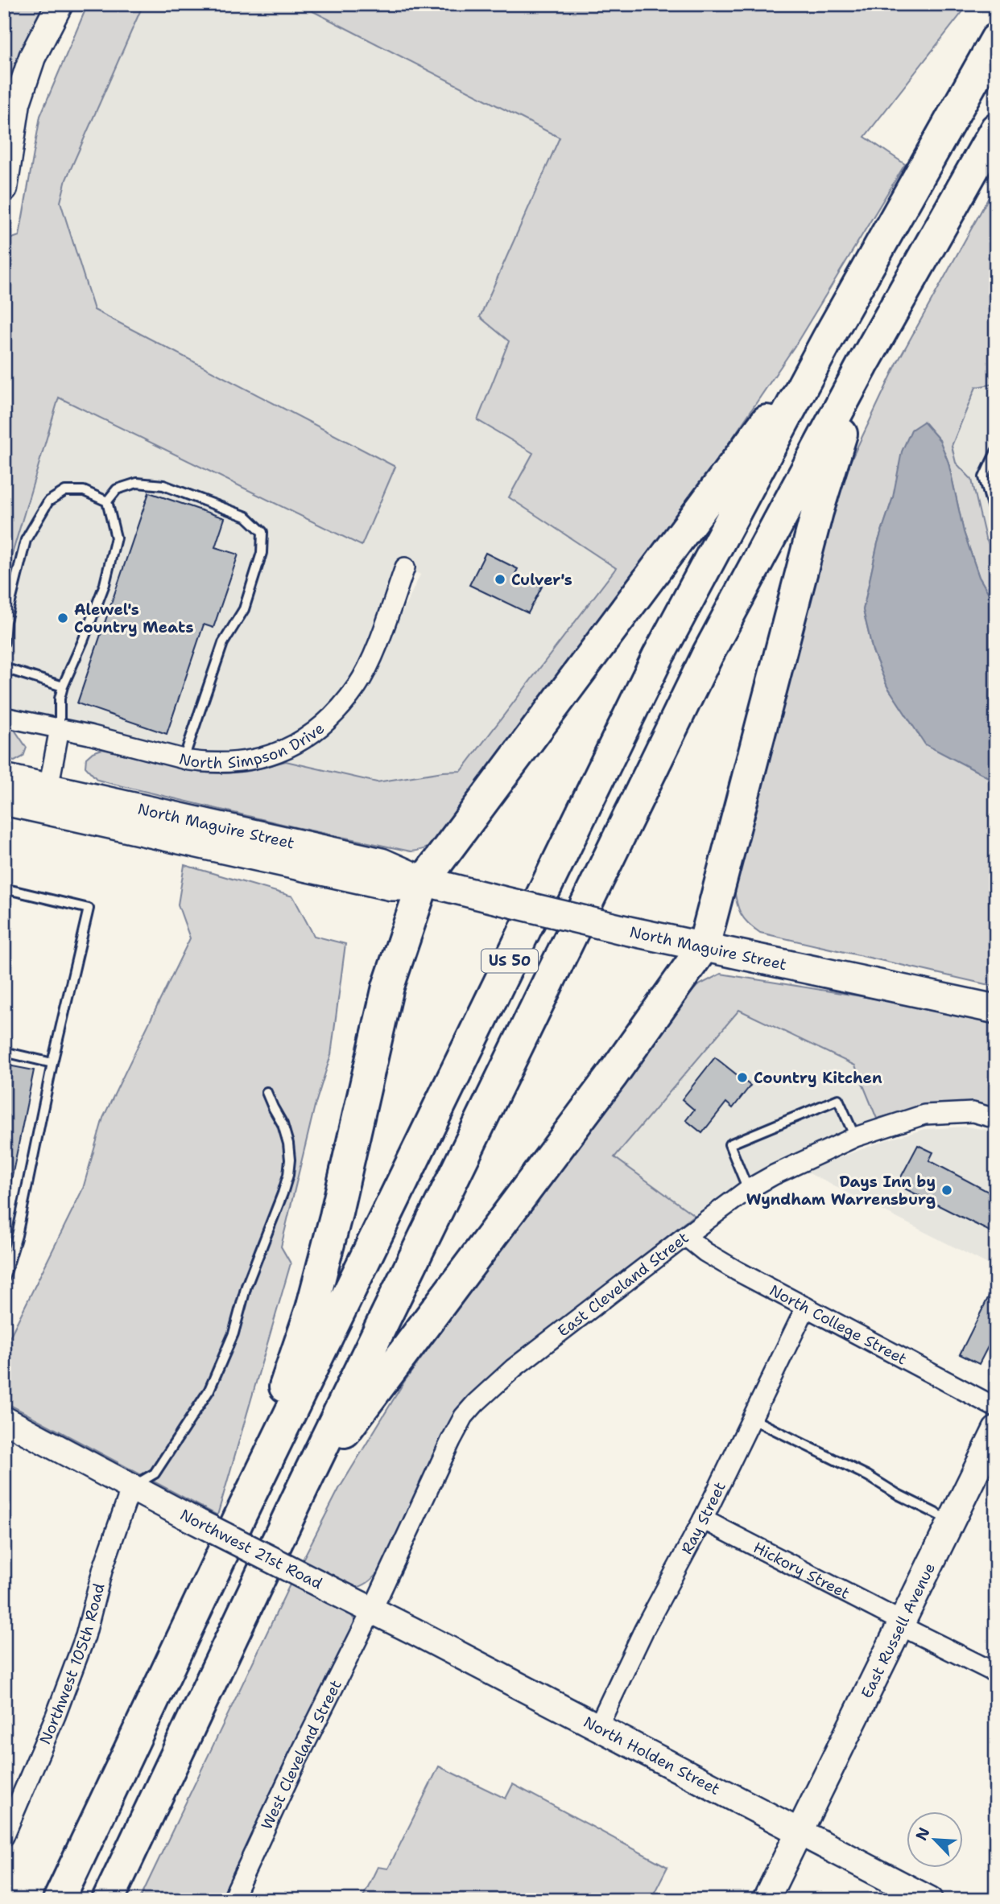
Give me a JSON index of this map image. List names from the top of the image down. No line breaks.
{"streets":{"highway":["US 50"],"main road":["North Maguire Street","Northwest 21st Road","East Russell Avenue","North Holden Street"],"street":["North Simpson Drive","East Cleveland Street","North College Street","Ray Street","Hickory Street","Northwest 105th Road","West Cleveland Street"]},"crossings":[["East Cleveland Street","North College Street"],["East Cleveland Street","Northwest 21st Road"],["East Cleveland Street","North Holden Street"],["East Cleveland Street","West Cleveland Street"],["North College Street","Ray Street"],["Ray Street","Hickory Street"],["Ray Street","North Holden Street"],["Northwest 21st Road","Northwest 105th Road"],["Northwest 21st Road","North Holden Street"],["Northwest 21st Road","West Cleveland Street"],["Hickory Street","East Russell Avenue"],["East Russell Avenue","North Holden Street"],["North Holden Street","West Cleveland Street"]],"places":["Culver's","Alewel's Country Meats","Country Kitchen","Days Inn by Wyndham Warrensburg"],"north":"top left"}
